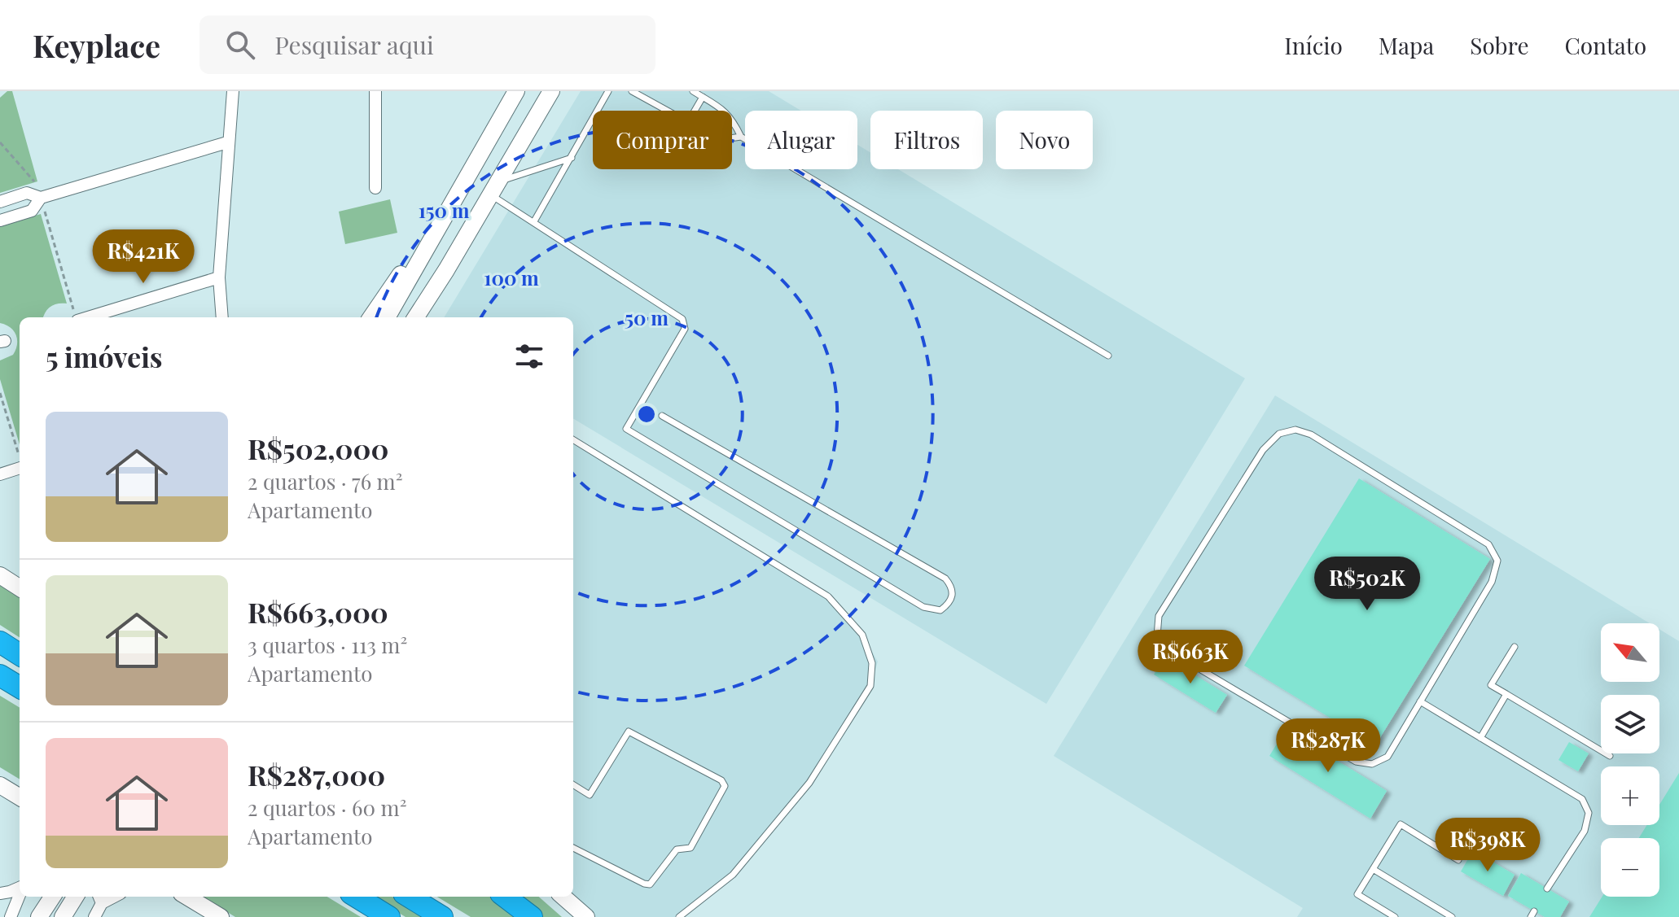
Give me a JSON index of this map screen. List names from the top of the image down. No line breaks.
{"north":"top left","page":{"header":"Keyplace","search":"Pesquisar aqui","nav":["Início","Mapa","Sobre","Contato"],"chip":["Comprar","Alugar","Filtros","Novo"],"price":["R$421K","R$502K","R$663K","R$287K","R$398K"],"heading":"5 imóveis","list":[{"name":"R$502,000","note":"2 quartos · 76 m² · Apartamento"},{"name":"R$663,000","note":"3 quartos · 113 m² · Apartamento"},{"name":"R$287,000","note":"2 quartos · 60 m² · Apartamento"}],"map_buttons":["+","−"]},"rings":["150 m","100 m","50 m"]}
